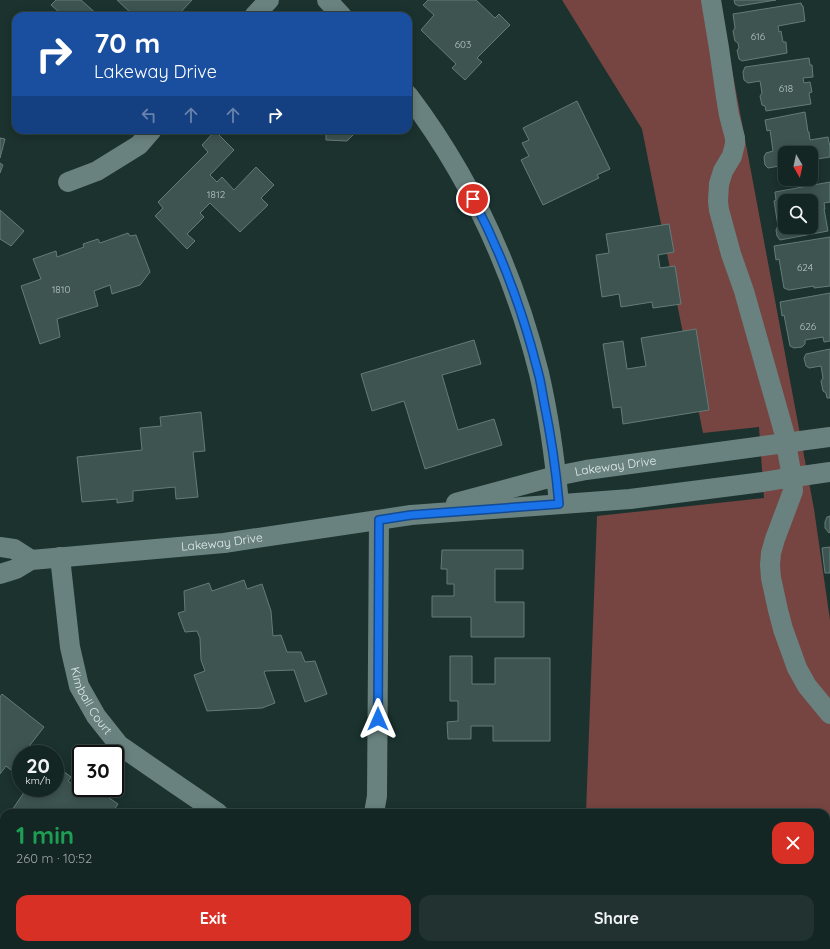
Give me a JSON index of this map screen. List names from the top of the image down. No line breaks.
{"streets":{"street":["Lakeway Drive","Kimball Court"]},"crossings":[["Lakeway Drive","Kimball Court"]],"house_numbers":["616","603","618","1812","624","1810","626"],"north":"bottom","page":{"turn":["70 m","Lakeway Drive"],"speed":"20 km/h","limit":"30","heading":["1 min","260 m · 10:52"],"buttons":["Exit","Share"]}}
